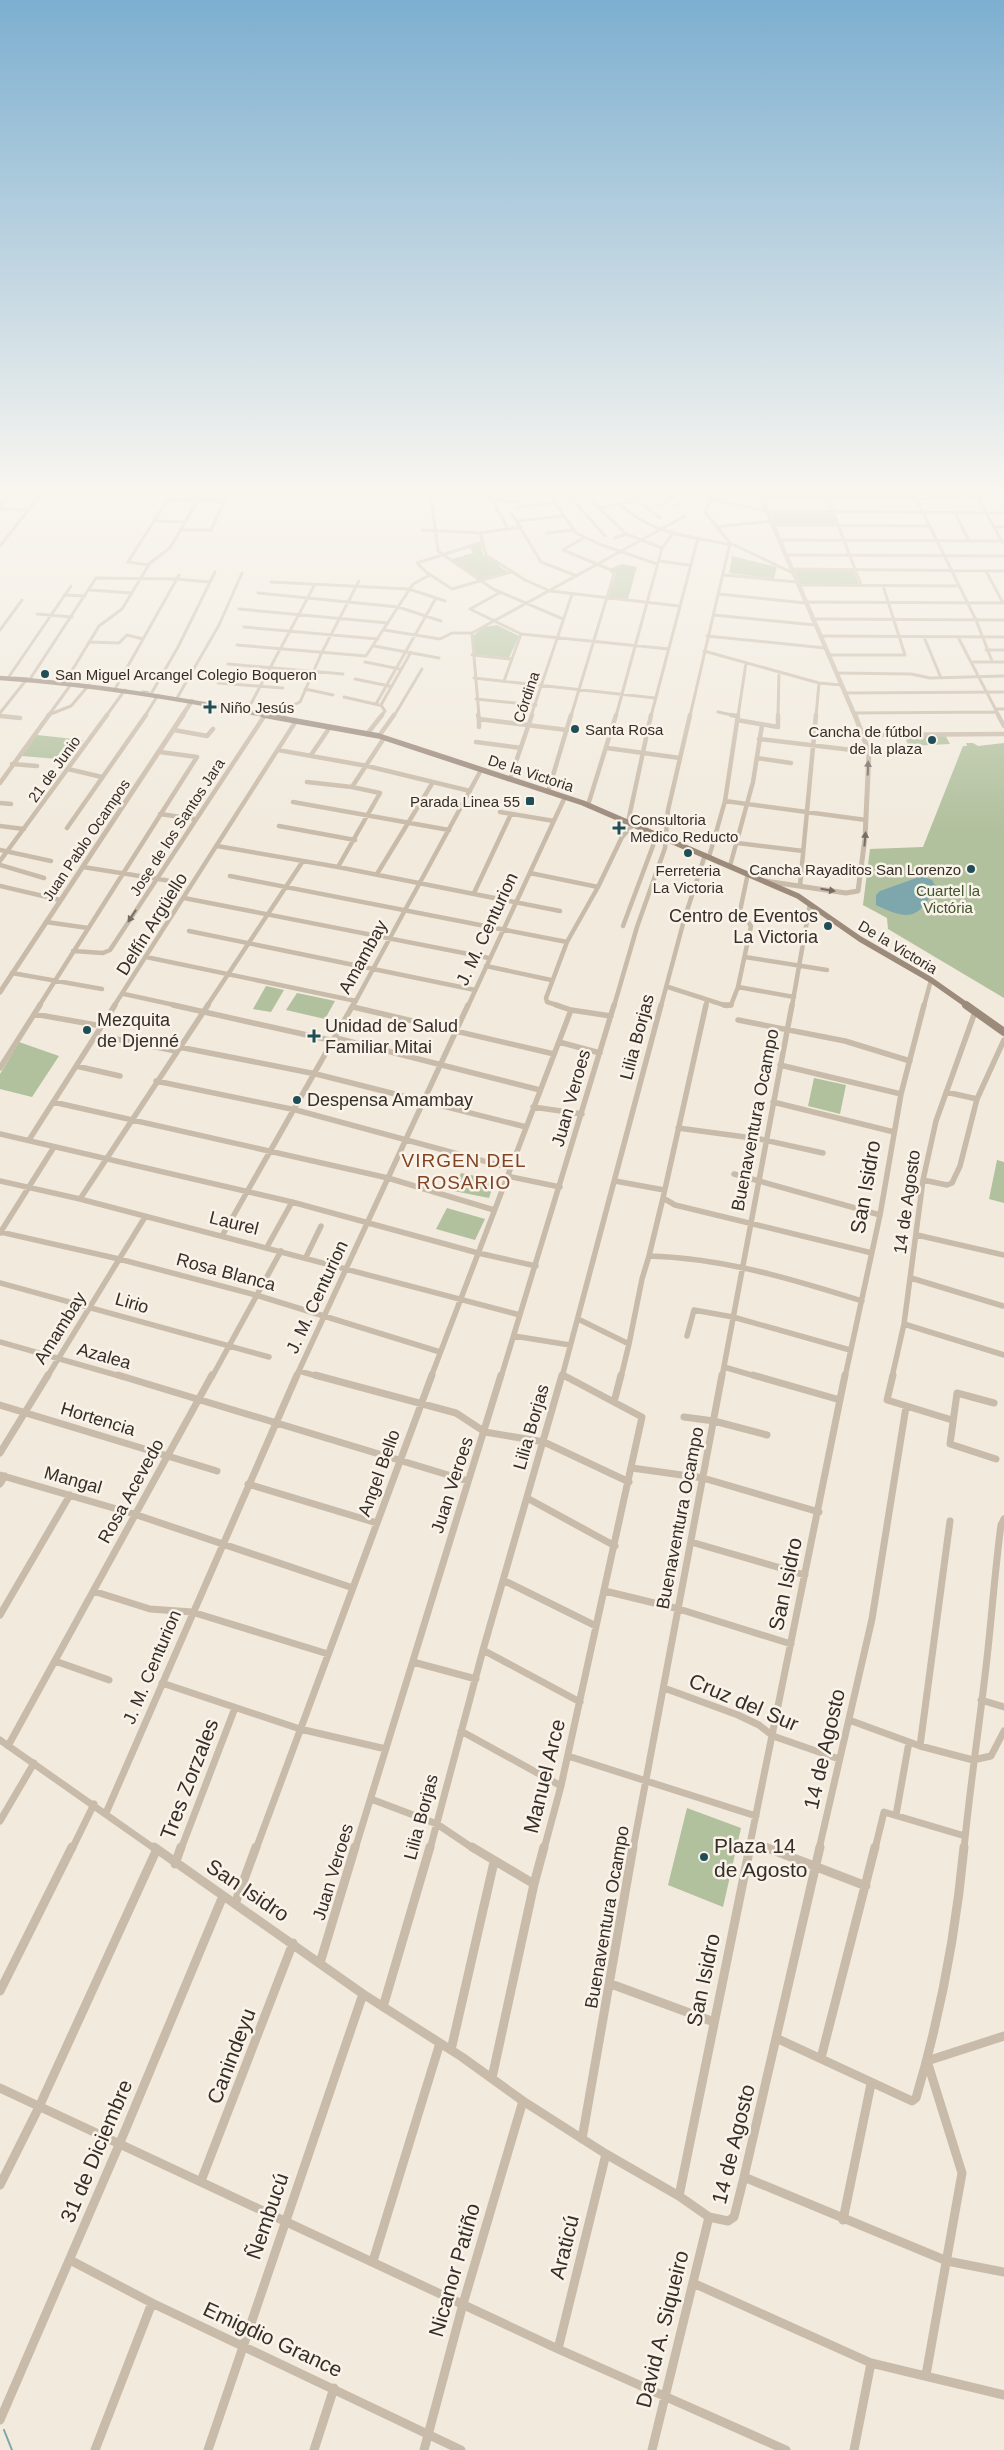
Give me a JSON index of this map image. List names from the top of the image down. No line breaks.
{"streets":{"main road":["De la Victoria"],"street":["Córdina","21 de Junio","Jose de los Santos Jara","Juan Pablo Ocampos","Delfín Argüello","J. M. Centurion","Amambay","Lilia Borjas","Juan Veroes","Buenaventura Ocampo","San Isidro","14 de Agosto","Laurel","Rosa Blanca","Lirio","Azalea","Hortencia","Angel Bello","Mangal","Rosa Acevedo","Cruz del Sur","Manuel Arce","Tres Zorzales","Canindeyu","31 de Diciembre","Ñembucú","Araticú","Nicanor Patiño","David A. Siqueiro","Emigdio Grance"]},"crossings":[["Córdina","De la Victoria"],["21 de Junio","De la Victoria"],["De la Victoria","Jose de los Santos Jara"],["De la Victoria","Juan Pablo Ocampos"],["De la Victoria","Delfín Argüello"],["De la Victoria","J. M. Centurion"],["De la Victoria","Amambay"],["De la Victoria","Lilia Borjas"],["De la Victoria","Juan Veroes"],["De la Victoria","Buenaventura Ocampo"],["De la Victoria","San Isidro"],["De la Victoria","14 de Agosto"],["J. M. Centurion","San Isidro"],["J. M. Centurion","Laurel"],["J. M. Centurion","Rosa Blanca"],["J. M. Centurion","Azalea"],["J. M. Centurion","Mangal"],["Amambay","Laurel"],["Amambay","Rosa Blanca"],["Amambay","Lirio"],["Amambay","Azalea"],["Amambay","Hortencia"],["Lilia Borjas","San Isidro"],["Juan Veroes","San Isidro"],["Juan Veroes","Laurel"],["Juan Veroes","Azalea"],["Buenaventura Ocampo","San Isidro"],["Buenaventura Ocampo","Cruz del Sur"],["San Isidro","14 de Agosto"],["San Isidro","Angel Bello"],["San Isidro","Rosa Acevedo"],["San Isidro","Cruz del Sur"],["San Isidro","Manuel Arce"],["San Isidro","Tres Zorzales"],["San Isidro","Canindeyu"],["San Isidro","31 de Diciembre"],["San Isidro","Ñembucú"],["San Isidro","Araticú"],["San Isidro","Nicanor Patiño"],["San Isidro","David A. Siqueiro"],["14 de Agosto","Cruz del Sur"],["14 de Agosto","David A. Siqueiro"],["Laurel","Angel Bello"],["Laurel","Rosa Acevedo"],["Rosa Blanca","Angel Bello"],["Rosa Blanca","Rosa Acevedo"],["Lirio","Rosa Acevedo"],["Azalea","Angel Bello"],["Azalea","Rosa Acevedo"],["Hortencia","Rosa Acevedo"],["Angel Bello","Mangal"],["Mangal","Rosa Acevedo"],["31 de Diciembre","Emigdio Grance"],["Ñembucú","Emigdio Grance"],["Nicanor Patiño","Emigdio Grance"]],"districts":["VIRGEN DEL ROSARIO"],"parks":["Cuartel la Victória"],"places":{"other":["San Miguel Arcangel Colegio Boqueron","Santa Rosa","Cancha de fútbol de la plaza","Ferreteria La Victoria","Cancha Rayaditos San Lorenzo","Centro de Eventos La Victoria","Mezquita de Djenné","Despensa Amambay","Plaza 14 de Agosto"],"health":["Niño Jesús","Consultoria Medico Reducto","Unidad de Salud Familiar Mitai"],"transit":["Parada Linea 55"]}}
